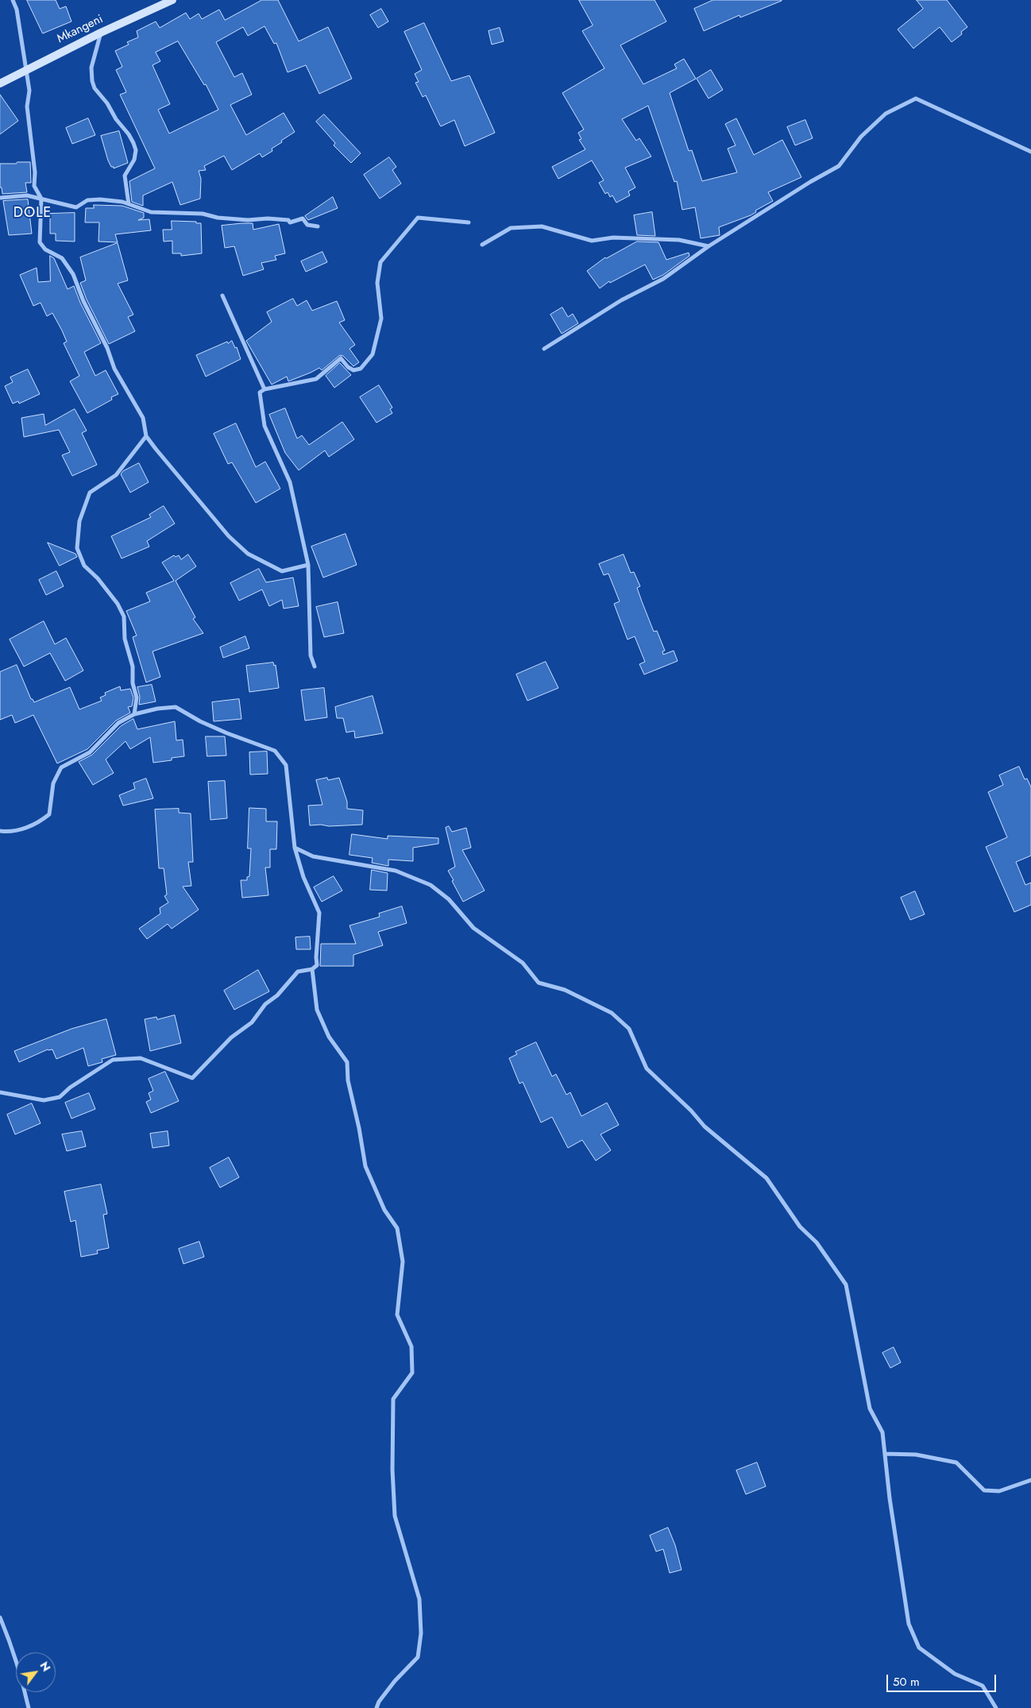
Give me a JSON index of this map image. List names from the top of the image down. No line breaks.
{"streets":{"street":["Mkangeni"]},"districts":["DOLE"],"scale_bar":"50 m","north":"top right"}
